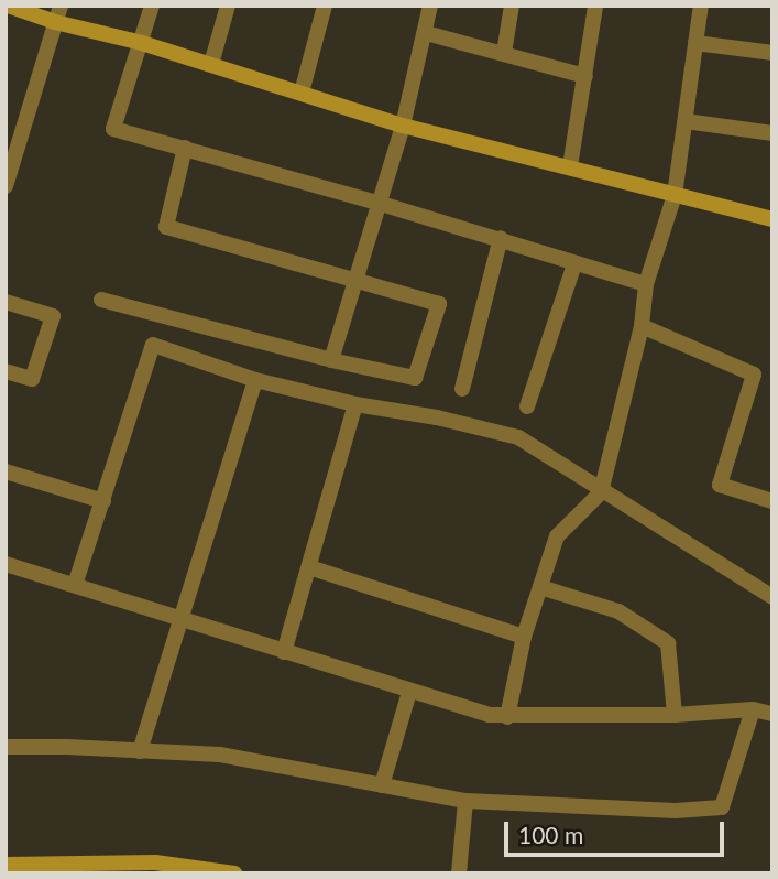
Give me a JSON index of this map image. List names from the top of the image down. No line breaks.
{"scale_bar":"100 m"}
